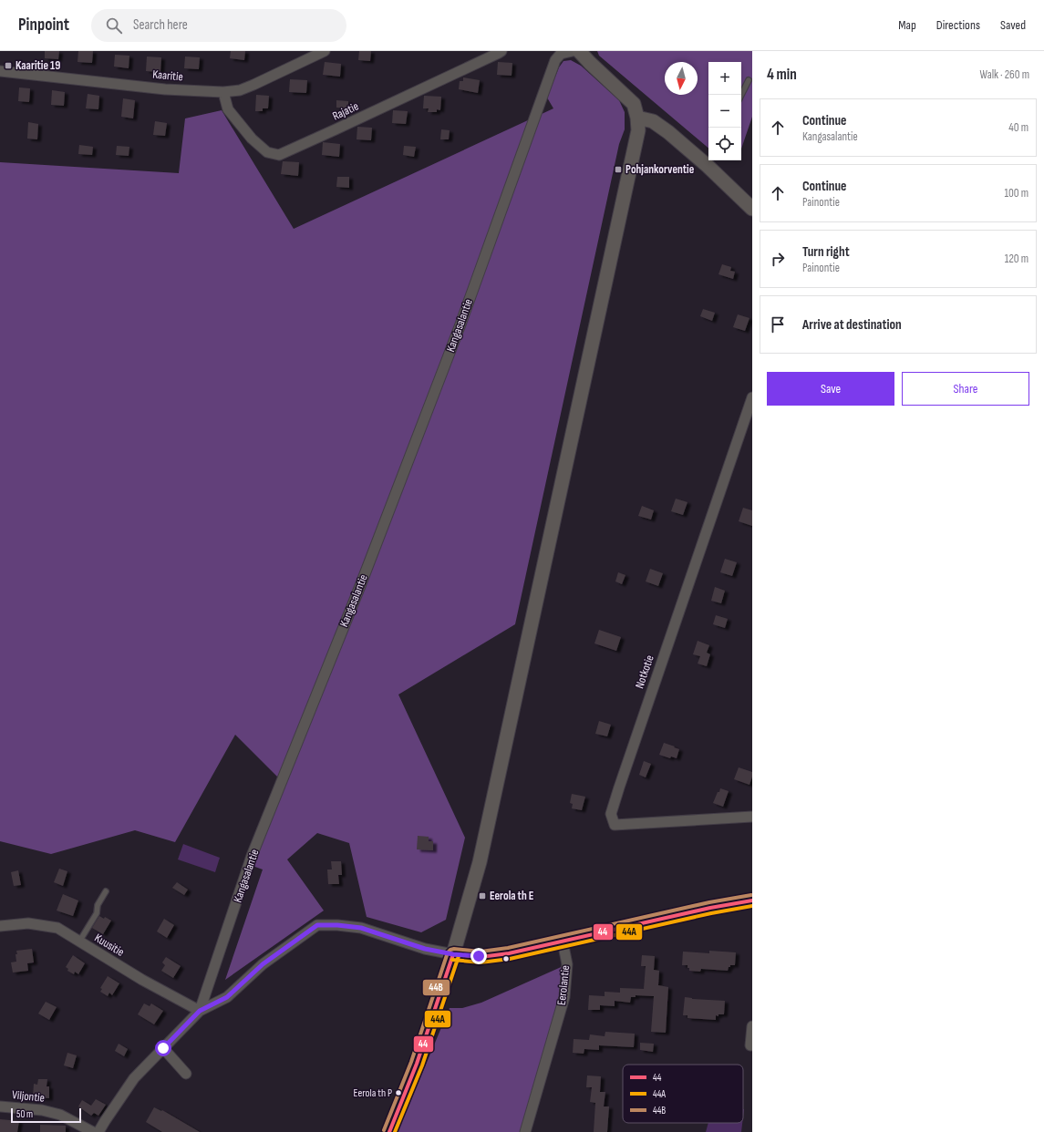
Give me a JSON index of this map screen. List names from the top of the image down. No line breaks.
{"streets":{"street":["Kaaritie","Rajatie","Kangasalantie","Notkotie","Kuusitie","Eerolantie","Viljontie"]},"crossings":[["Kaaritie","Rajatie"],["Kangasalantie","Kuusitie"]],"places":{"transit":["Kaaritie 19","Pohjankorventie","Eerola th E"],"other":["Eerola th P"]},"lines":["transit line 44B","transit line 44","transit line 44A"],"legend":["44","44A","44B"],"scale_bar":"50 m","north":"bottom","page":{"header":"Pinpoint","search":"Search here","nav":["Map","Directions","Saved"],"heading":["4 min","Walk · 260 m"],"map_buttons":["+","−"],"list":[["Continue","Kangasalantie","40 m"],["Continue","Painontie","100 m"],["Turn right","Painontie","120 m"],"Arrive at destination"],"buttons":["Save","Share"],"scale":"50 m"}}
